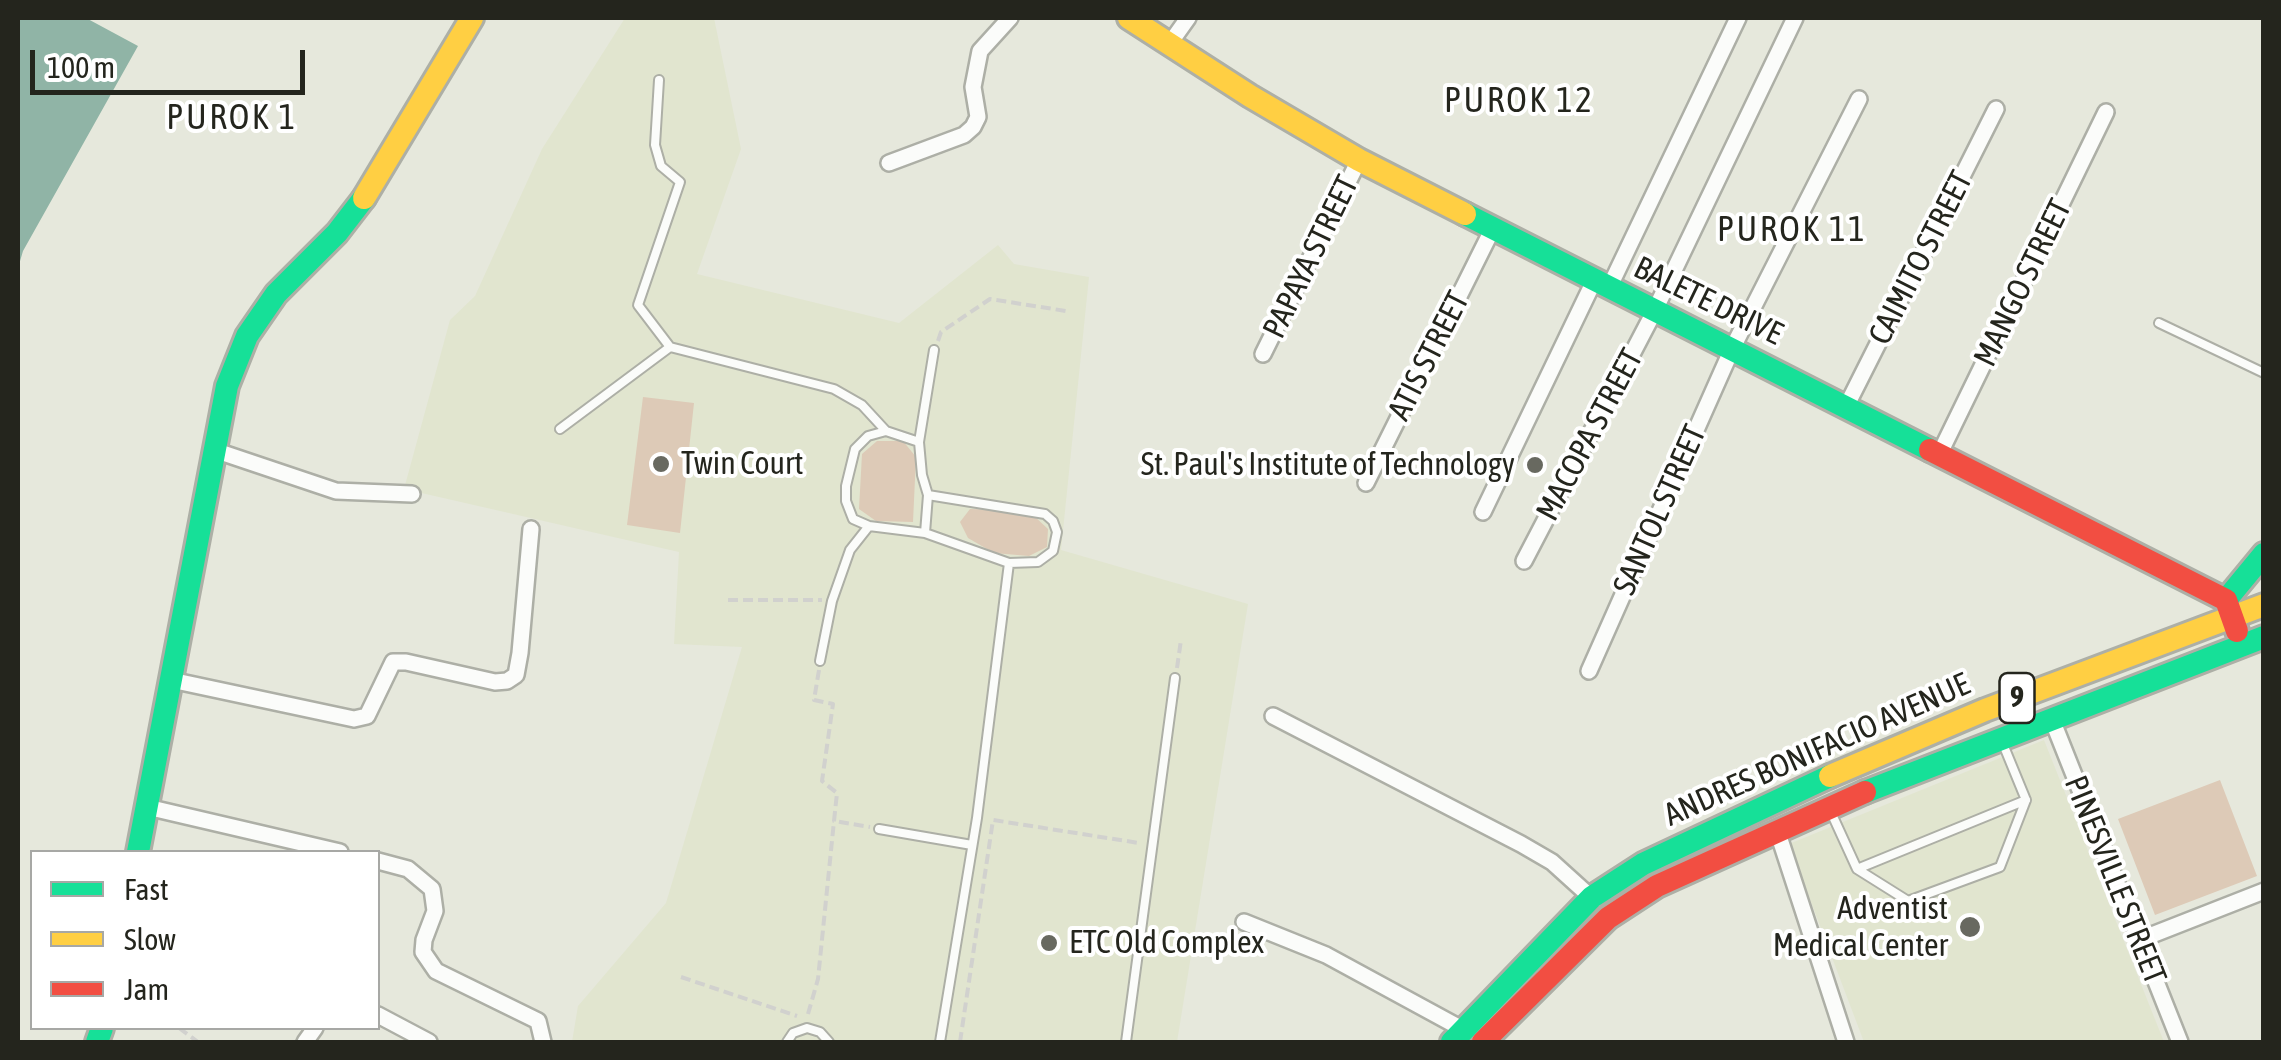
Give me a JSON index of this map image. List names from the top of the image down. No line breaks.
{"streets":{"main road":["BALETE DRIVE","9","ANDRES BONIFACIO AVENUE"],"street":["PAPAYA STREET","CAIMITO STREET","MANGO STREET","ATIS STREET","MACOPA STREET","SANTOL STREET","PINESVILLE STREET"]},"crossings":[["PAPAYA STREET","BALETE DRIVE"],["CAIMITO STREET","BALETE DRIVE"],["MANGO STREET","BALETE DRIVE"],["BALETE DRIVE","ATIS STREET"],["BALETE DRIVE","MACOPA STREET"],["BALETE DRIVE","SANTOL STREET"],["BALETE DRIVE","ANDRES BONIFACIO AVENUE"],["ANDRES BONIFACIO AVENUE","PINESVILLE STREET"]],"districts":["PUROK 12","PUROK 1","PUROK 11"],"places":["Twin Court","St. Paul's Institute of Technology","Adventist Medical Center","ETC Old Complex"],"legend":["Fast","Slow","Jam"],"scale_bar":"100 m"}
